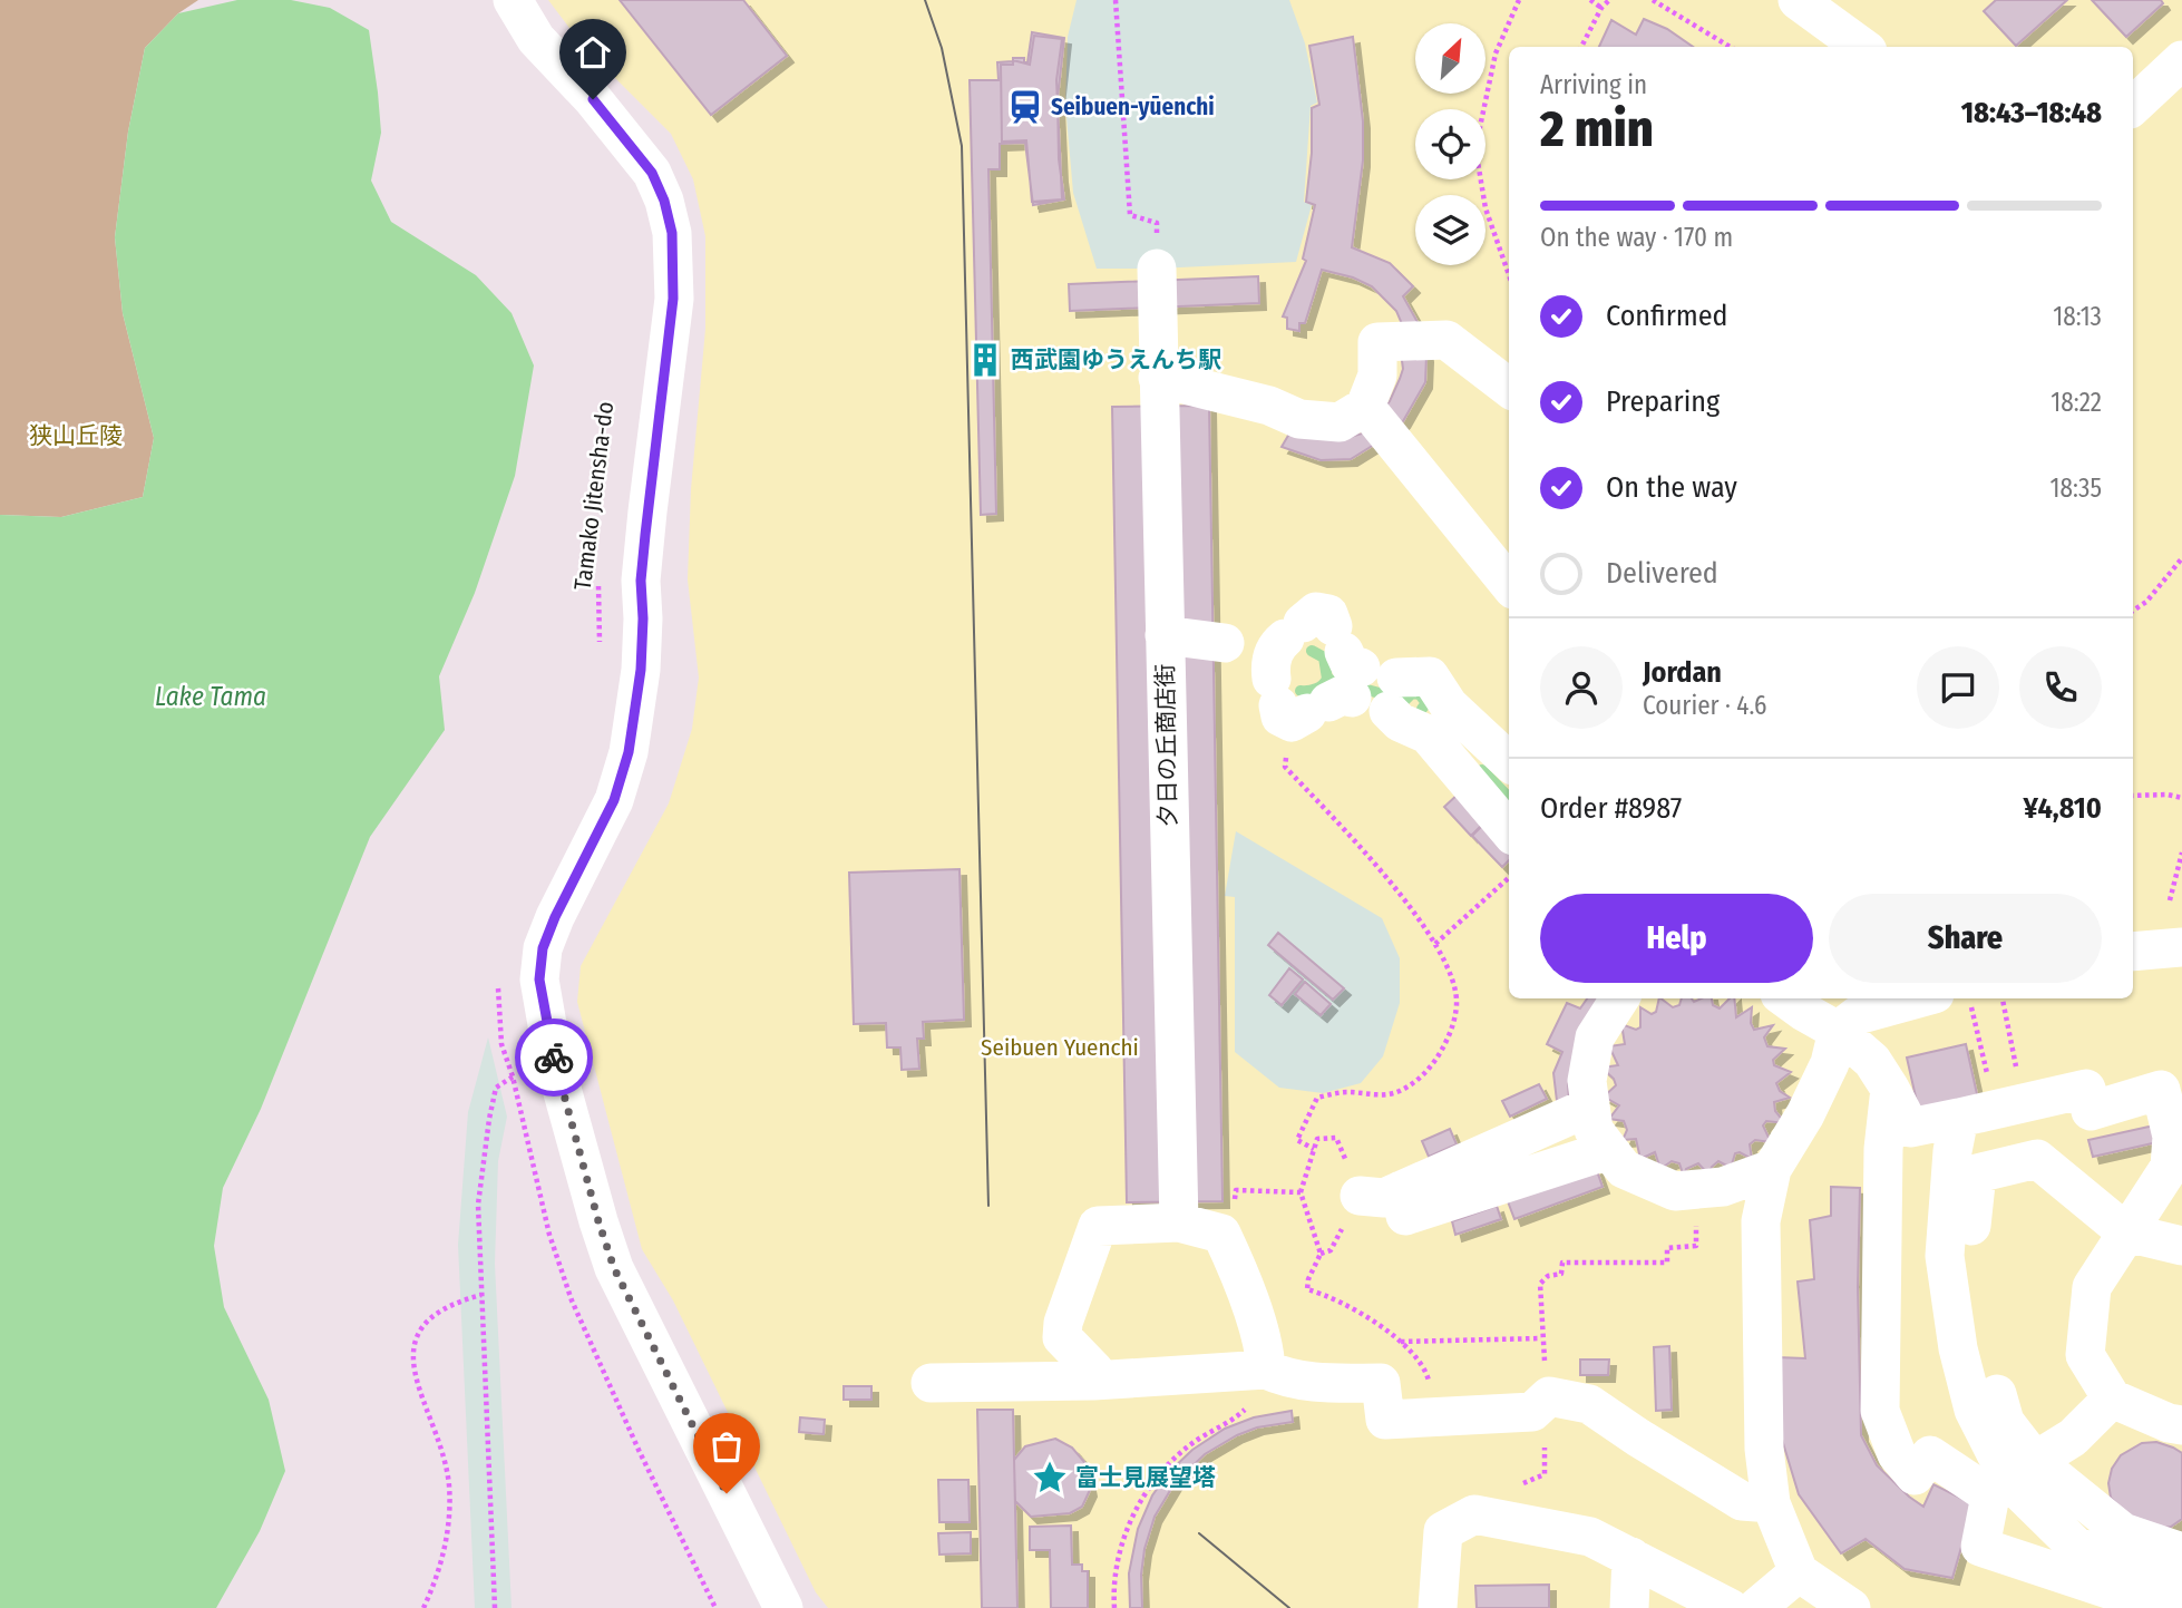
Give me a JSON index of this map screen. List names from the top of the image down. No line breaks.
{"streets":{"street":["夕日の丘商店街"],"path":["Tamako Jitensha-do"]},"water":["Lake Tama"],"parks":["狭山丘陵","Seibuen Yuenchi"],"places":{"station":["Seibuen-yūenchi"],"building":["西武園ゆうえんち駅"],"place":["富士見展望塔"]},"north":"top right","page":{"heading":["2 min","Arriving in","18:43–18:48"],"panel":["Jordan","Courier · 4.6","Order #8987","¥4,810"],"bar":"On the way · 170 m","list":[["Confirmed","18:13"],["Preparing","18:22"],["On the way","18:35"],"Delivered"],"buttons":["Help","Share"]}}
